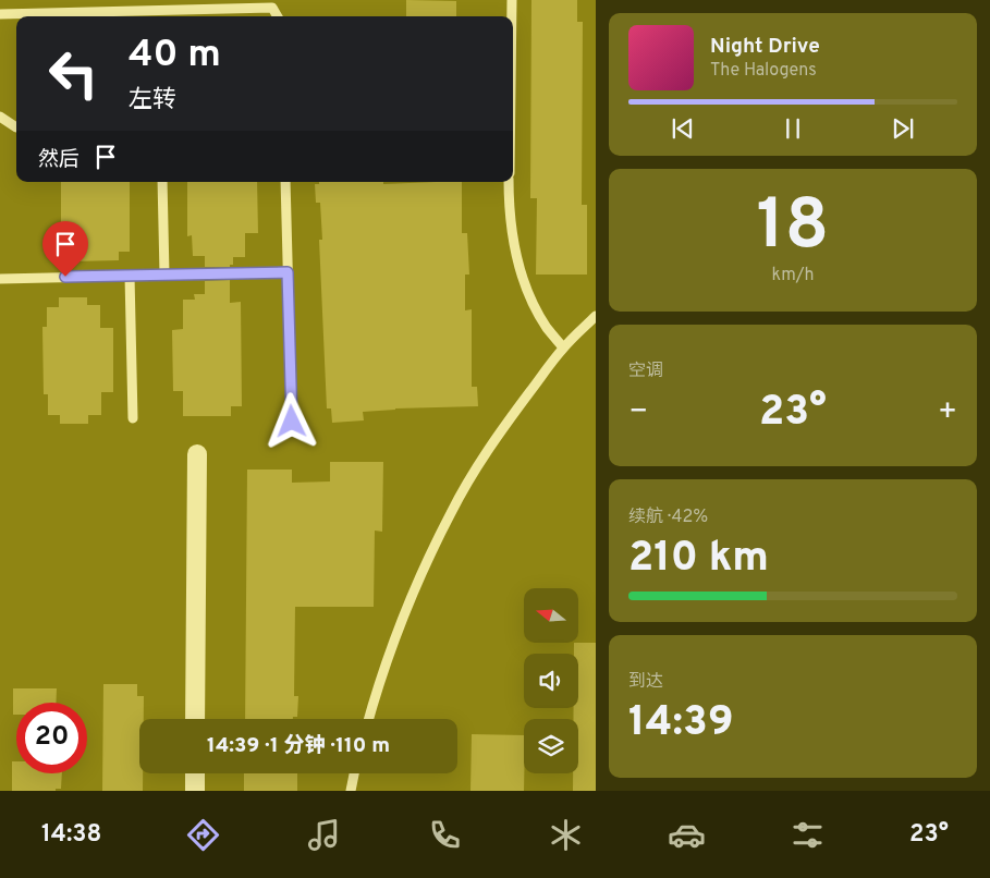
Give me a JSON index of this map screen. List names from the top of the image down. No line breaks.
{"north":"left","page":{"turn":["40 m","左转"],"song":["Night Drive","The Halogens"],"then":"然后","tile":[["18","km/h"],"空调",["续航 · 42%","210 km"],["到达","14:39"]],"heat":["−","23°","+"],"limit":"20","trip":"14:39 · 1 分钟 · 110 m","tabs":["14:38","23°"]}}
